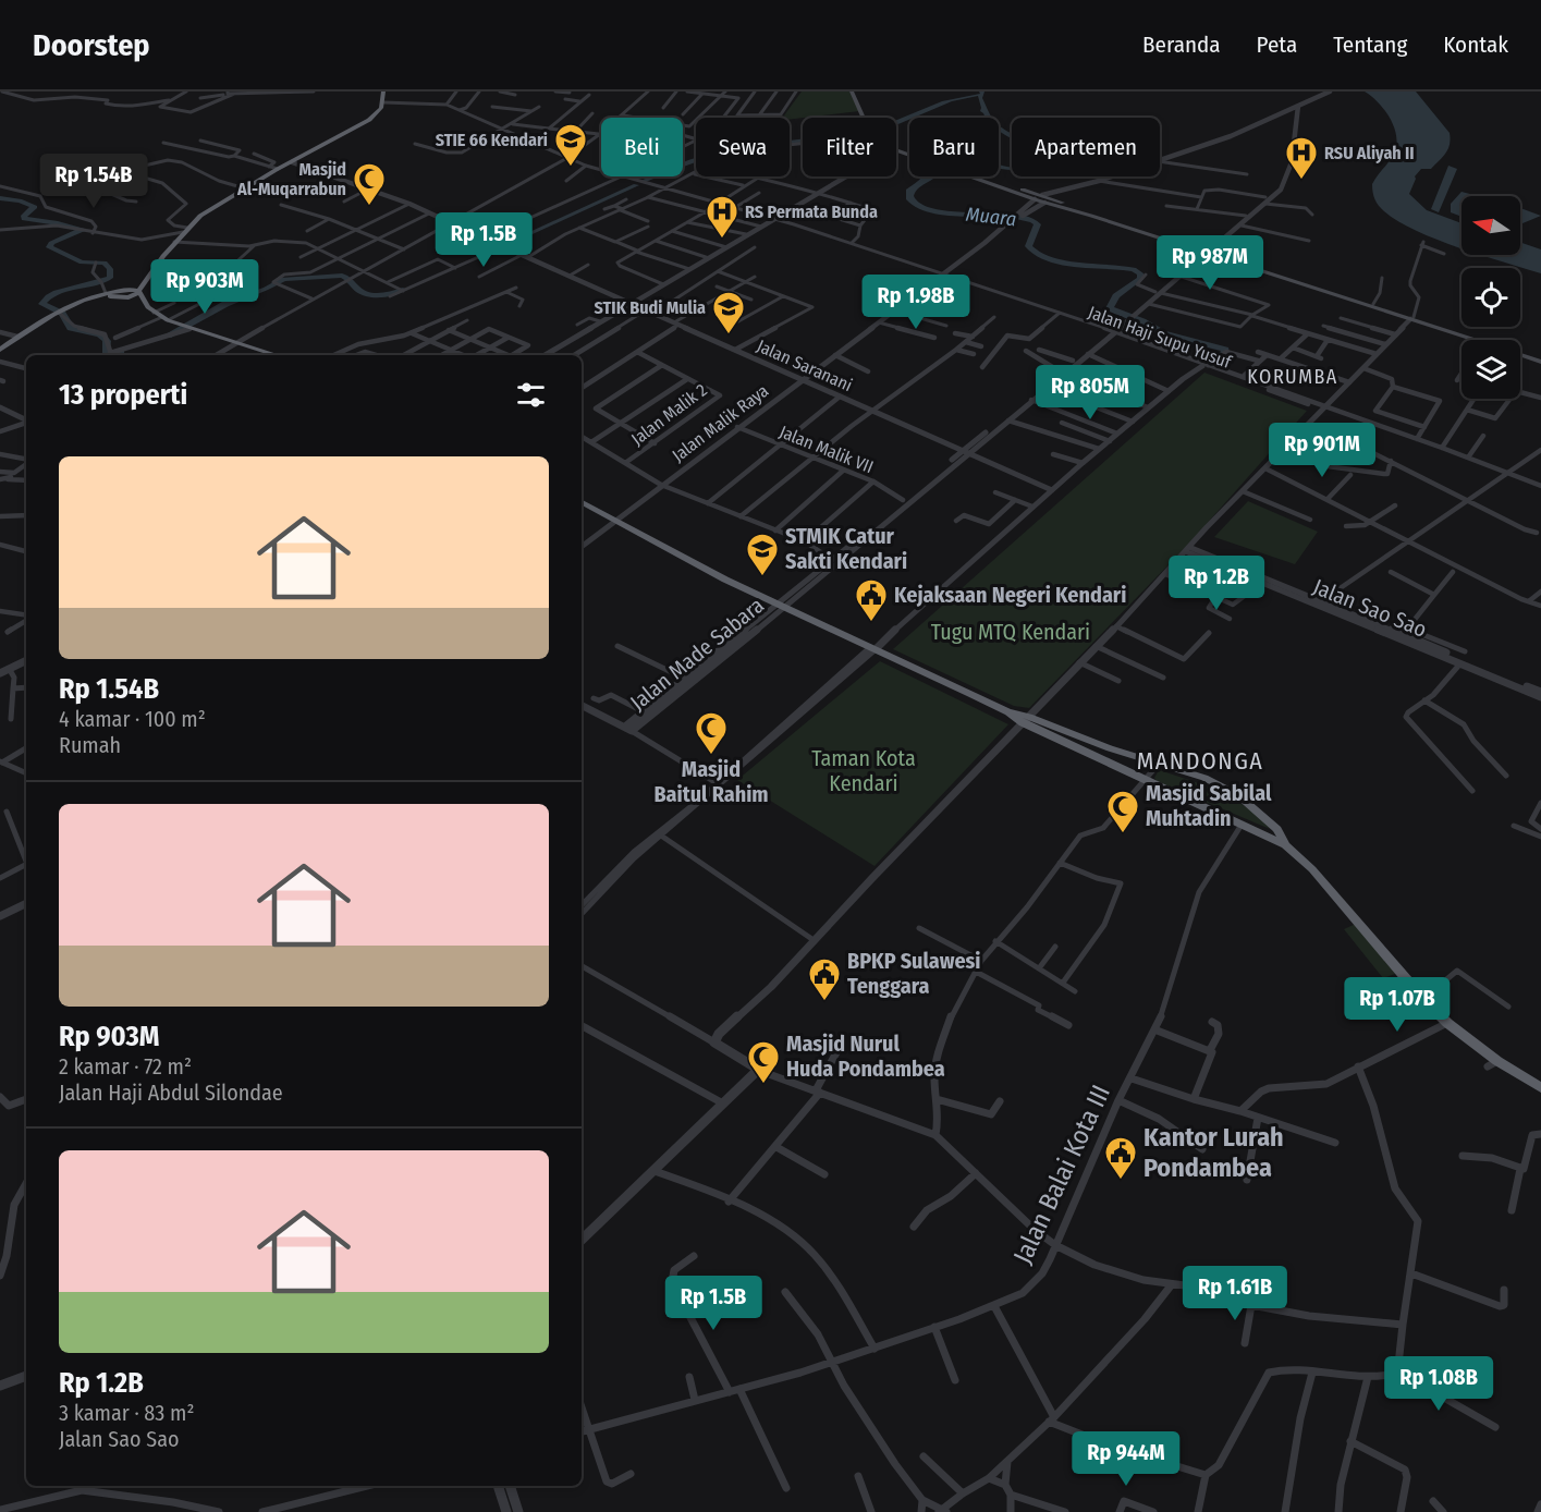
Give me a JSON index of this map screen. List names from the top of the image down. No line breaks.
{"streets":{"street":["Jalan Haji Supu Yusuf","Jalan Saranani","Jalan Malik 2","Jalan Malik Raya","Jalan Malik VII","Jalan Sao Sao","Jalan Made Sabara","Jalan Balai Kota III"]},"crossings":[["Jalan Haji Supu Yusuf","Jalan Malik Raya"],["Jalan Haji Supu Yusuf","Jalan Made Sabara"],["Jalan Saranani","Jalan Malik Raya"],["Jalan Saranani","Jalan Made Sabara"],["Jalan Malik Raya","Jalan Malik VII"],["Jalan Malik VII","Jalan Made Sabara"]],"districts":["KORUMBA","MANDONGA"],"water":["Muara"],"parks":["Tugu MTQ Kendari","Taman Kota Kendari"],"places":{"school or university":["STIE 66 Kendari","STIK Budi Mulia","STMIK Catur Sakti Kendari"],"hospital":["RSU Aliyah II","RS Permata Bunda"],"mosque":["Masjid Al-Muqarrabun","Masjid Baitul Rahim","Masjid Sabilal Muhtadin","Masjid Nurul Huda Pondambea"],"public building":["Kejaksaan Negeri Kendari","BPKP Sulawesi Tenggara","Kantor Lurah Pondambea"]},"north":"left","page":{"header":"Doorstep","nav":["Beranda","Peta","Tentang","Kontak"],"chip":["Beli","Sewa","Filter","Baru","Apartemen"],"price":["Rp 1.54B","Rp 1.5B","Rp 987M","Rp 903M","Rp 1.98B","Rp 805M","Rp 901M","Rp 1.2B","Rp 1.07B","Rp 1.61B","Rp 1.5B","Rp 1.08B","Rp 944M"],"heading":"13 properti","list":[{"name":"Rp 1.54B","note":"4 kamar · 100 m² · Rumah"},{"name":"Rp 903M","note":"2 kamar · 72 m² · Jalan Haji Abdul Silondae"},{"name":"Rp 1.2B","note":"3 kamar · 83 m² · Jalan Sao Sao"}]}}
